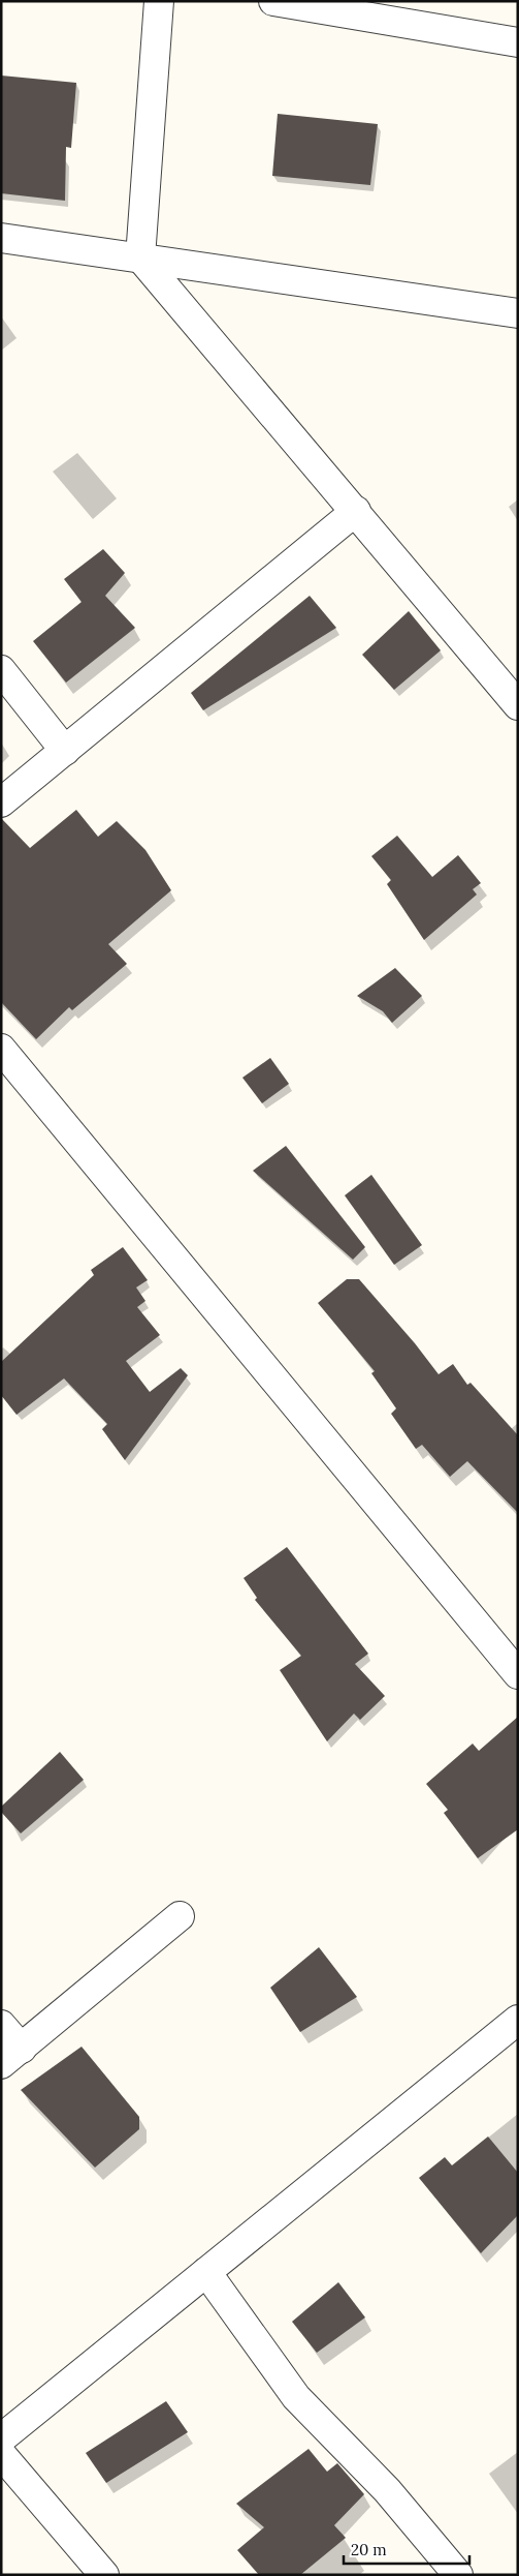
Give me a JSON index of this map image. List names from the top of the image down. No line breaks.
{"scale_bar":"20 m"}
